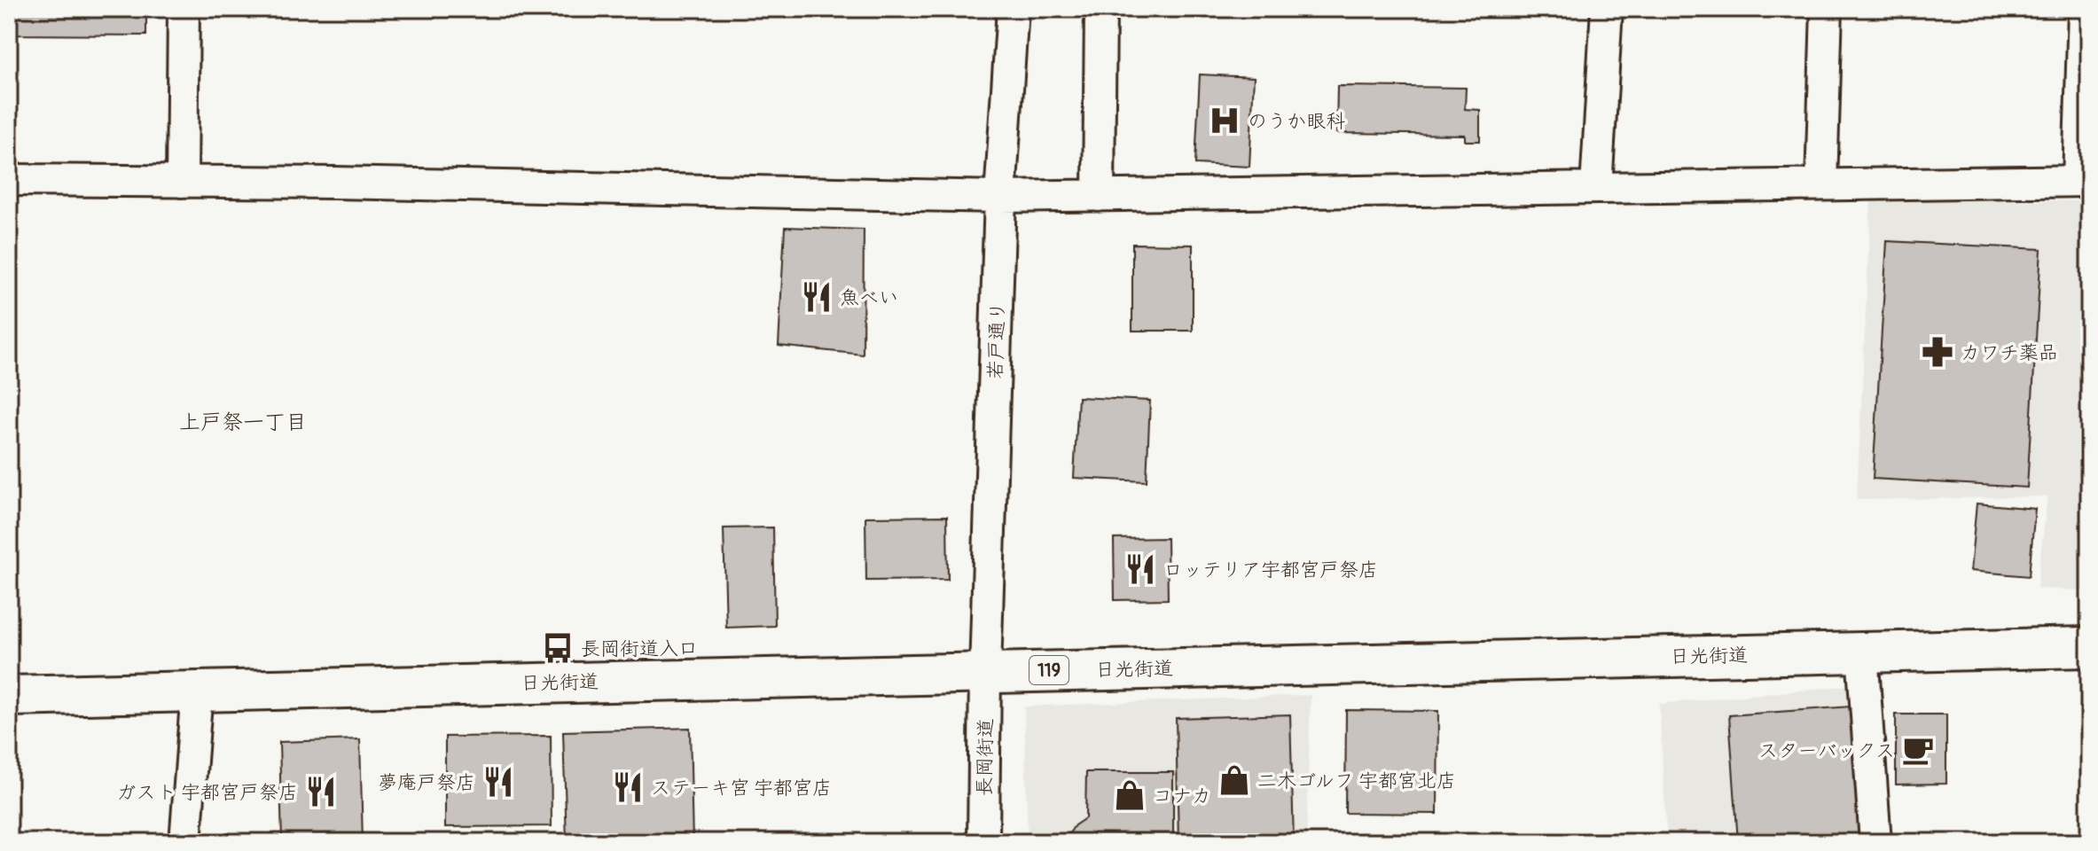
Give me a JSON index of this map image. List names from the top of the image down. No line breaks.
{"streets":{"highway":["日光街道","119"],"street":["若戸通り","長岡街道"]},"crossings":[["若戸通り","日光街道"],["若戸通り","長岡街道"],["日光街道","長岡街道"]],"districts":["上戸祭一丁目"],"places":{"hospital":["のうか眼科"],"restaurant":["魚べい","ロッテリア宇都宮戸祭店","夢庵戸祭店","ステーキ宮 宇都宮店","ガスト 宇都宮戸祭店"],"pharmacy":["カワチ薬品"],"bus stop":["長岡街道入口"],"cafe":["スターバックス"],"shop":["二木ゴルフ 宇都宮北店","コナカ"]}}
